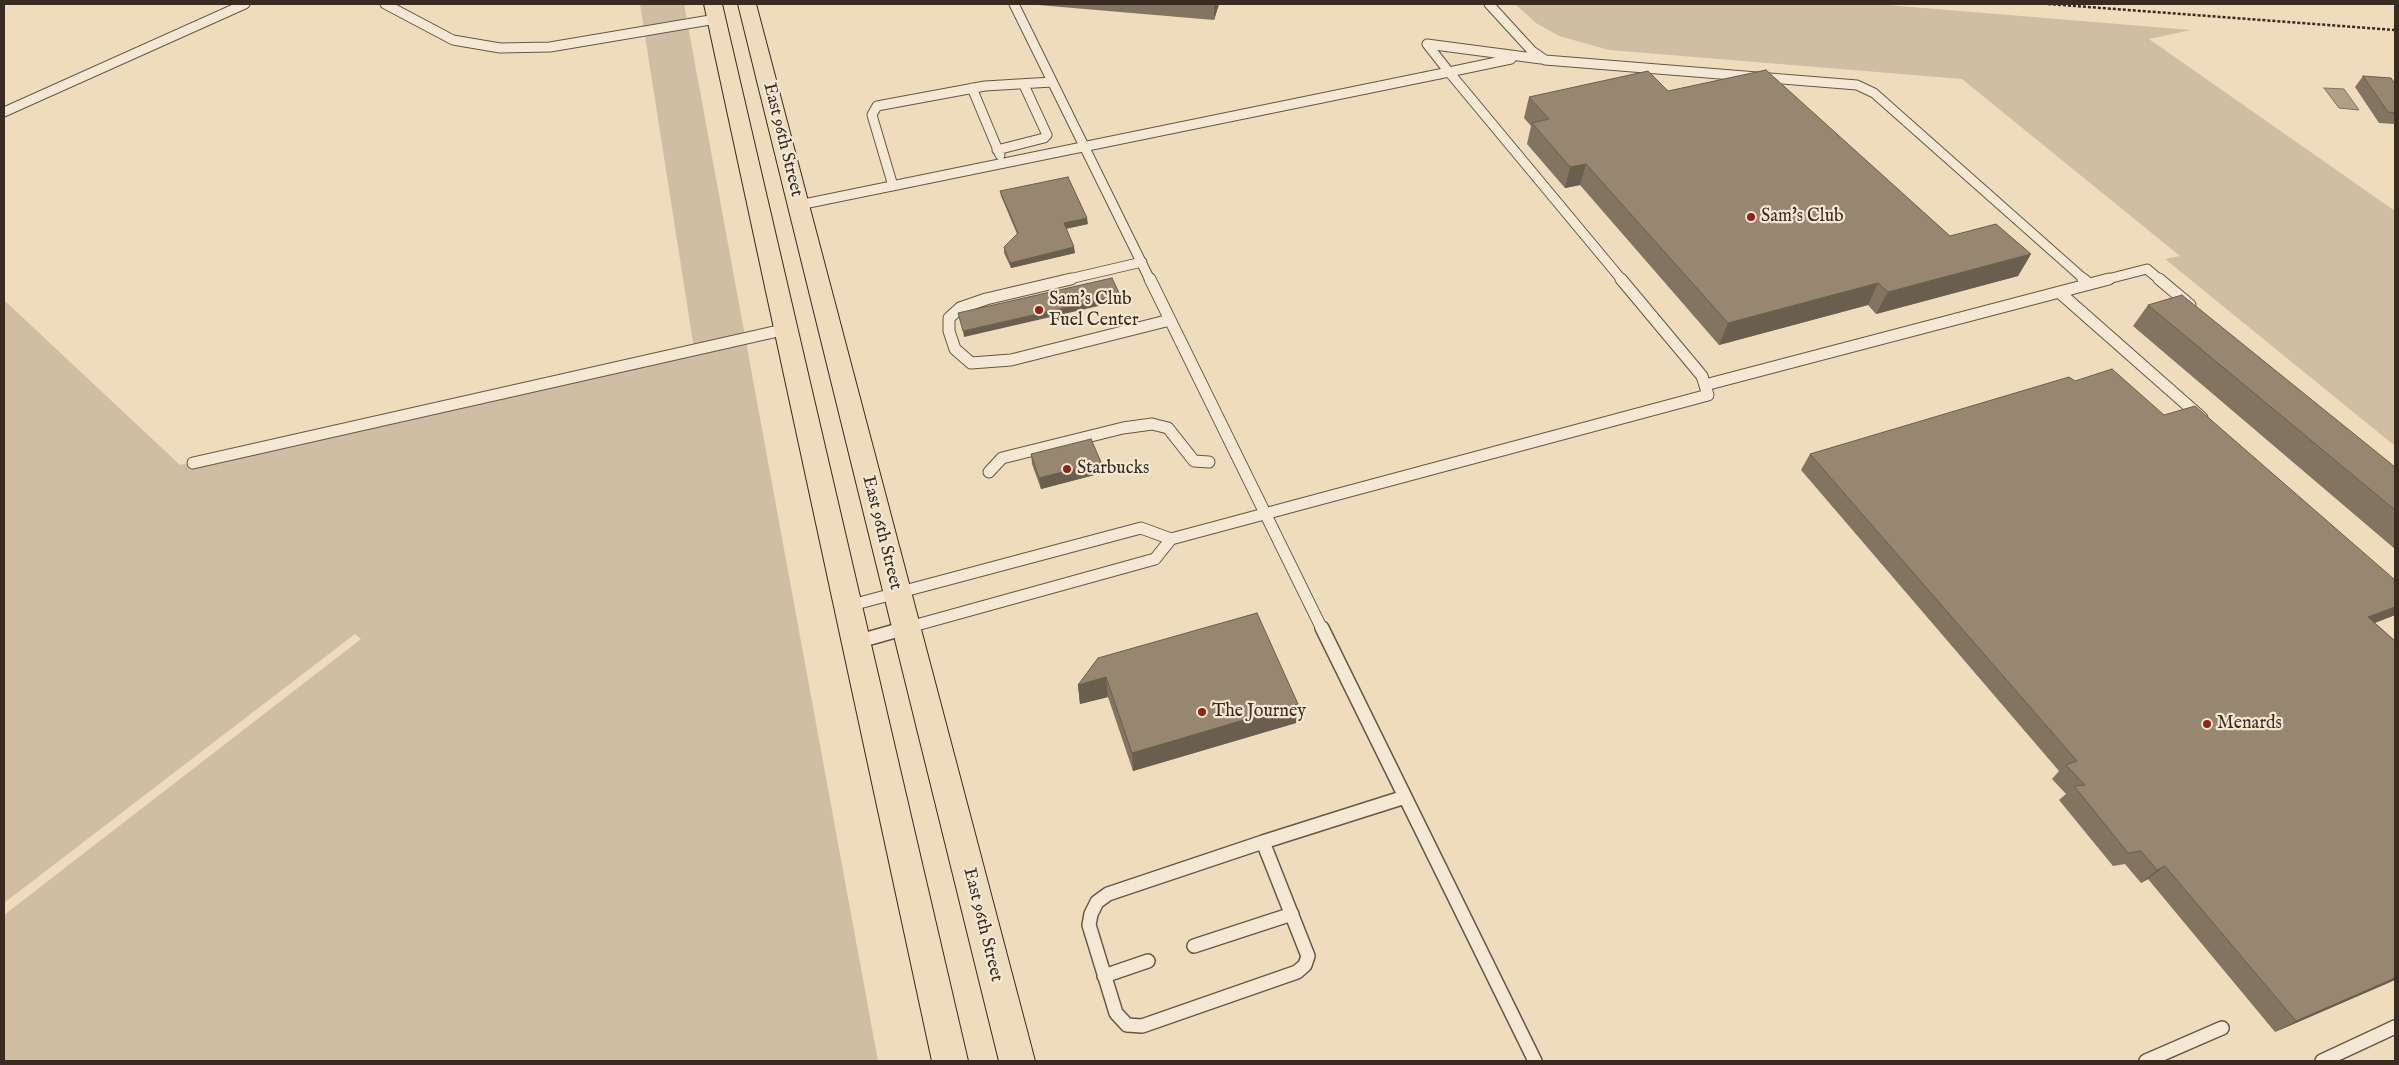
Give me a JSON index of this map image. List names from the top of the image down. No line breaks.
{"streets":{"main road":["East 96th Street"]},"places":["Sam's Club","Sam's Club Fuel Center","Starbucks","The Journey","Menards"]}
